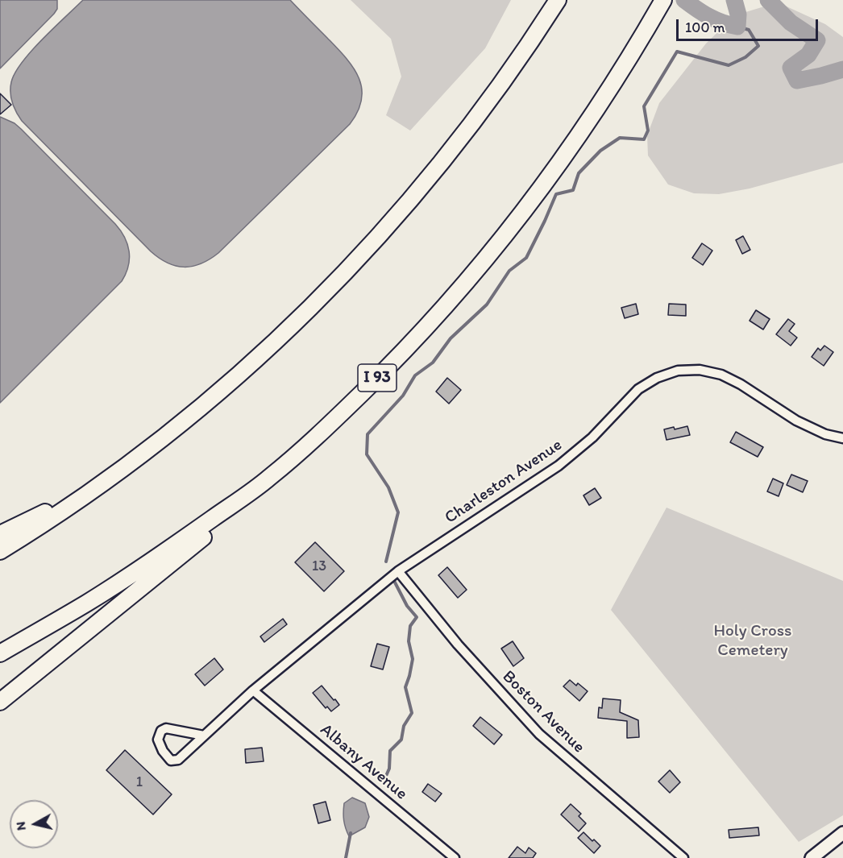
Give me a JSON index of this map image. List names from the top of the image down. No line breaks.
{"streets":{"highway":["I 93"],"street":["Charleston Avenue","Boston Avenue","Albany Avenue"]},"crossings":[["Charleston Avenue","Boston Avenue"],["Charleston Avenue","Albany Avenue"]],"parks":["Holy Cross Cemetery"],"house_numbers":["13","1"],"scale_bar":"100 m","north":"left"}
